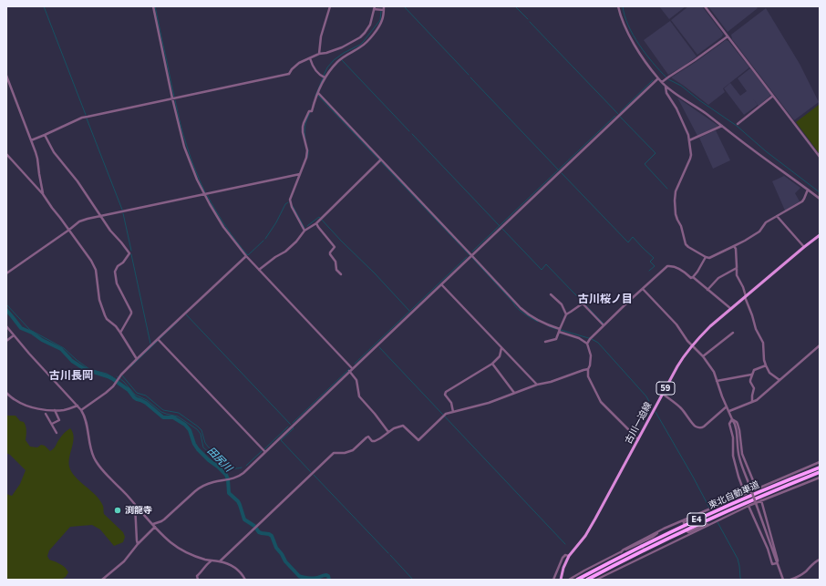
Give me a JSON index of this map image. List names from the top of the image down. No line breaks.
{"streets":{"highway":["東北自動車道","E4"],"main road":["59","古川一迫線"]},"districts":["古川桜ノ目","古川長岡"],"water":["田尻川"],"places":["渕龍寺"]}
